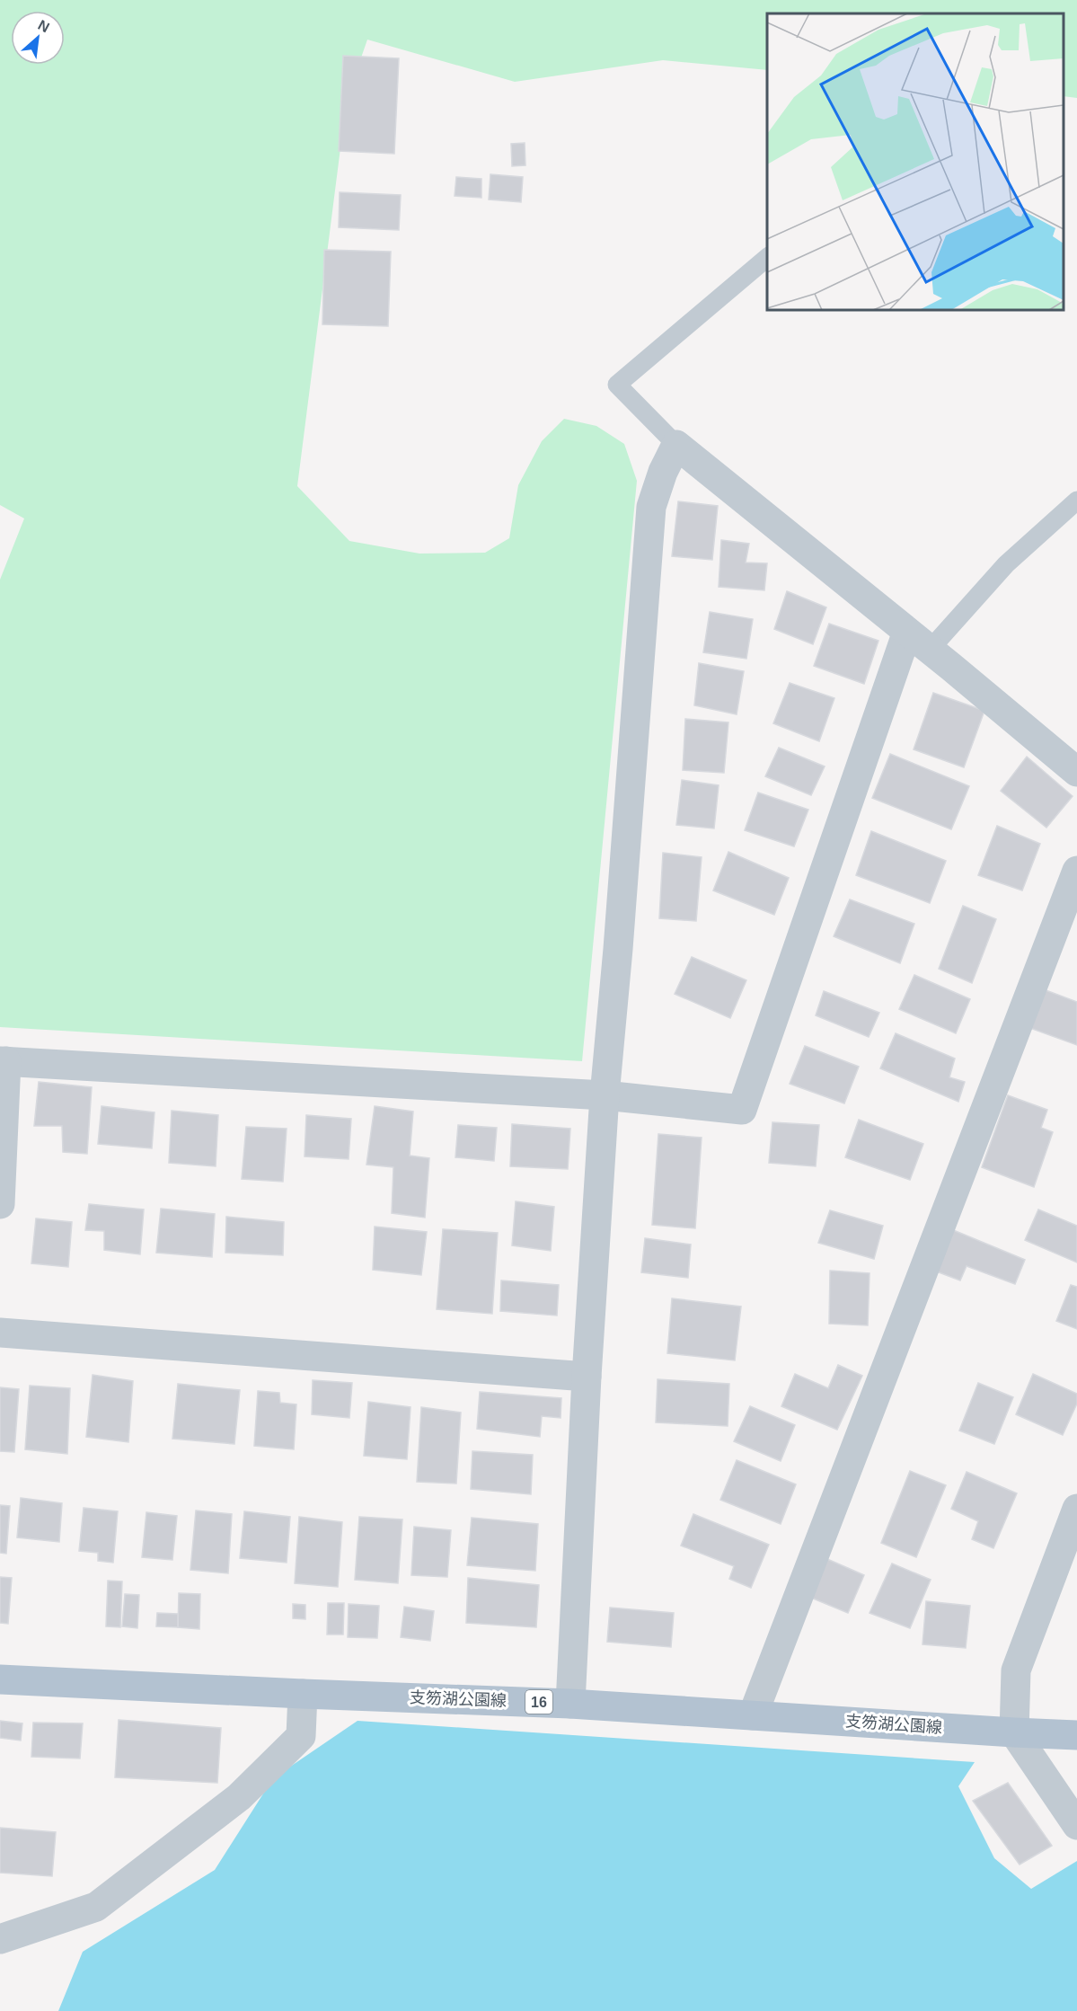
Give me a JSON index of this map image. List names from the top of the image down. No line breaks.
{"streets":{"main road":["支笏湖公園線","16"]},"north":"top right"}
